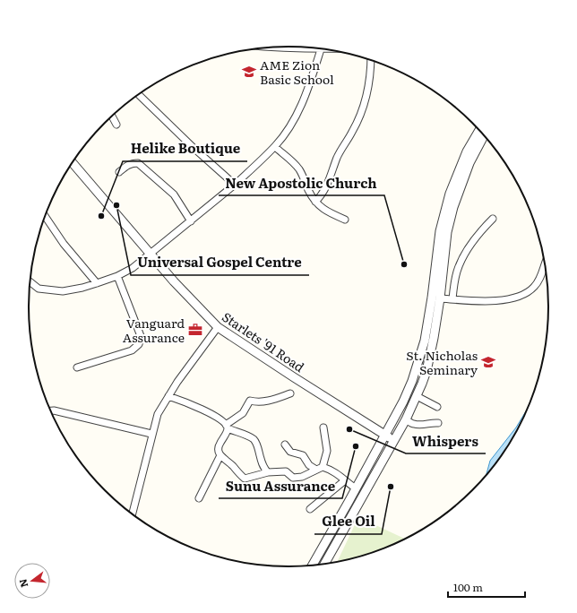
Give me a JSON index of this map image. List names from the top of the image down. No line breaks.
{"streets":{"street":["Starlets '91 Road"]},"places":{"school or university":["AME Zion Basic School","St. Nicholas Seminary"],"other":["Universal Gospel Centre","Helike Boutique","New Apostolic Church","Whispers","Sunu Assurance","Glee Oil"],"office":["Vanguard Assurance"]},"scale_bar":"100 m","north":"left"}
